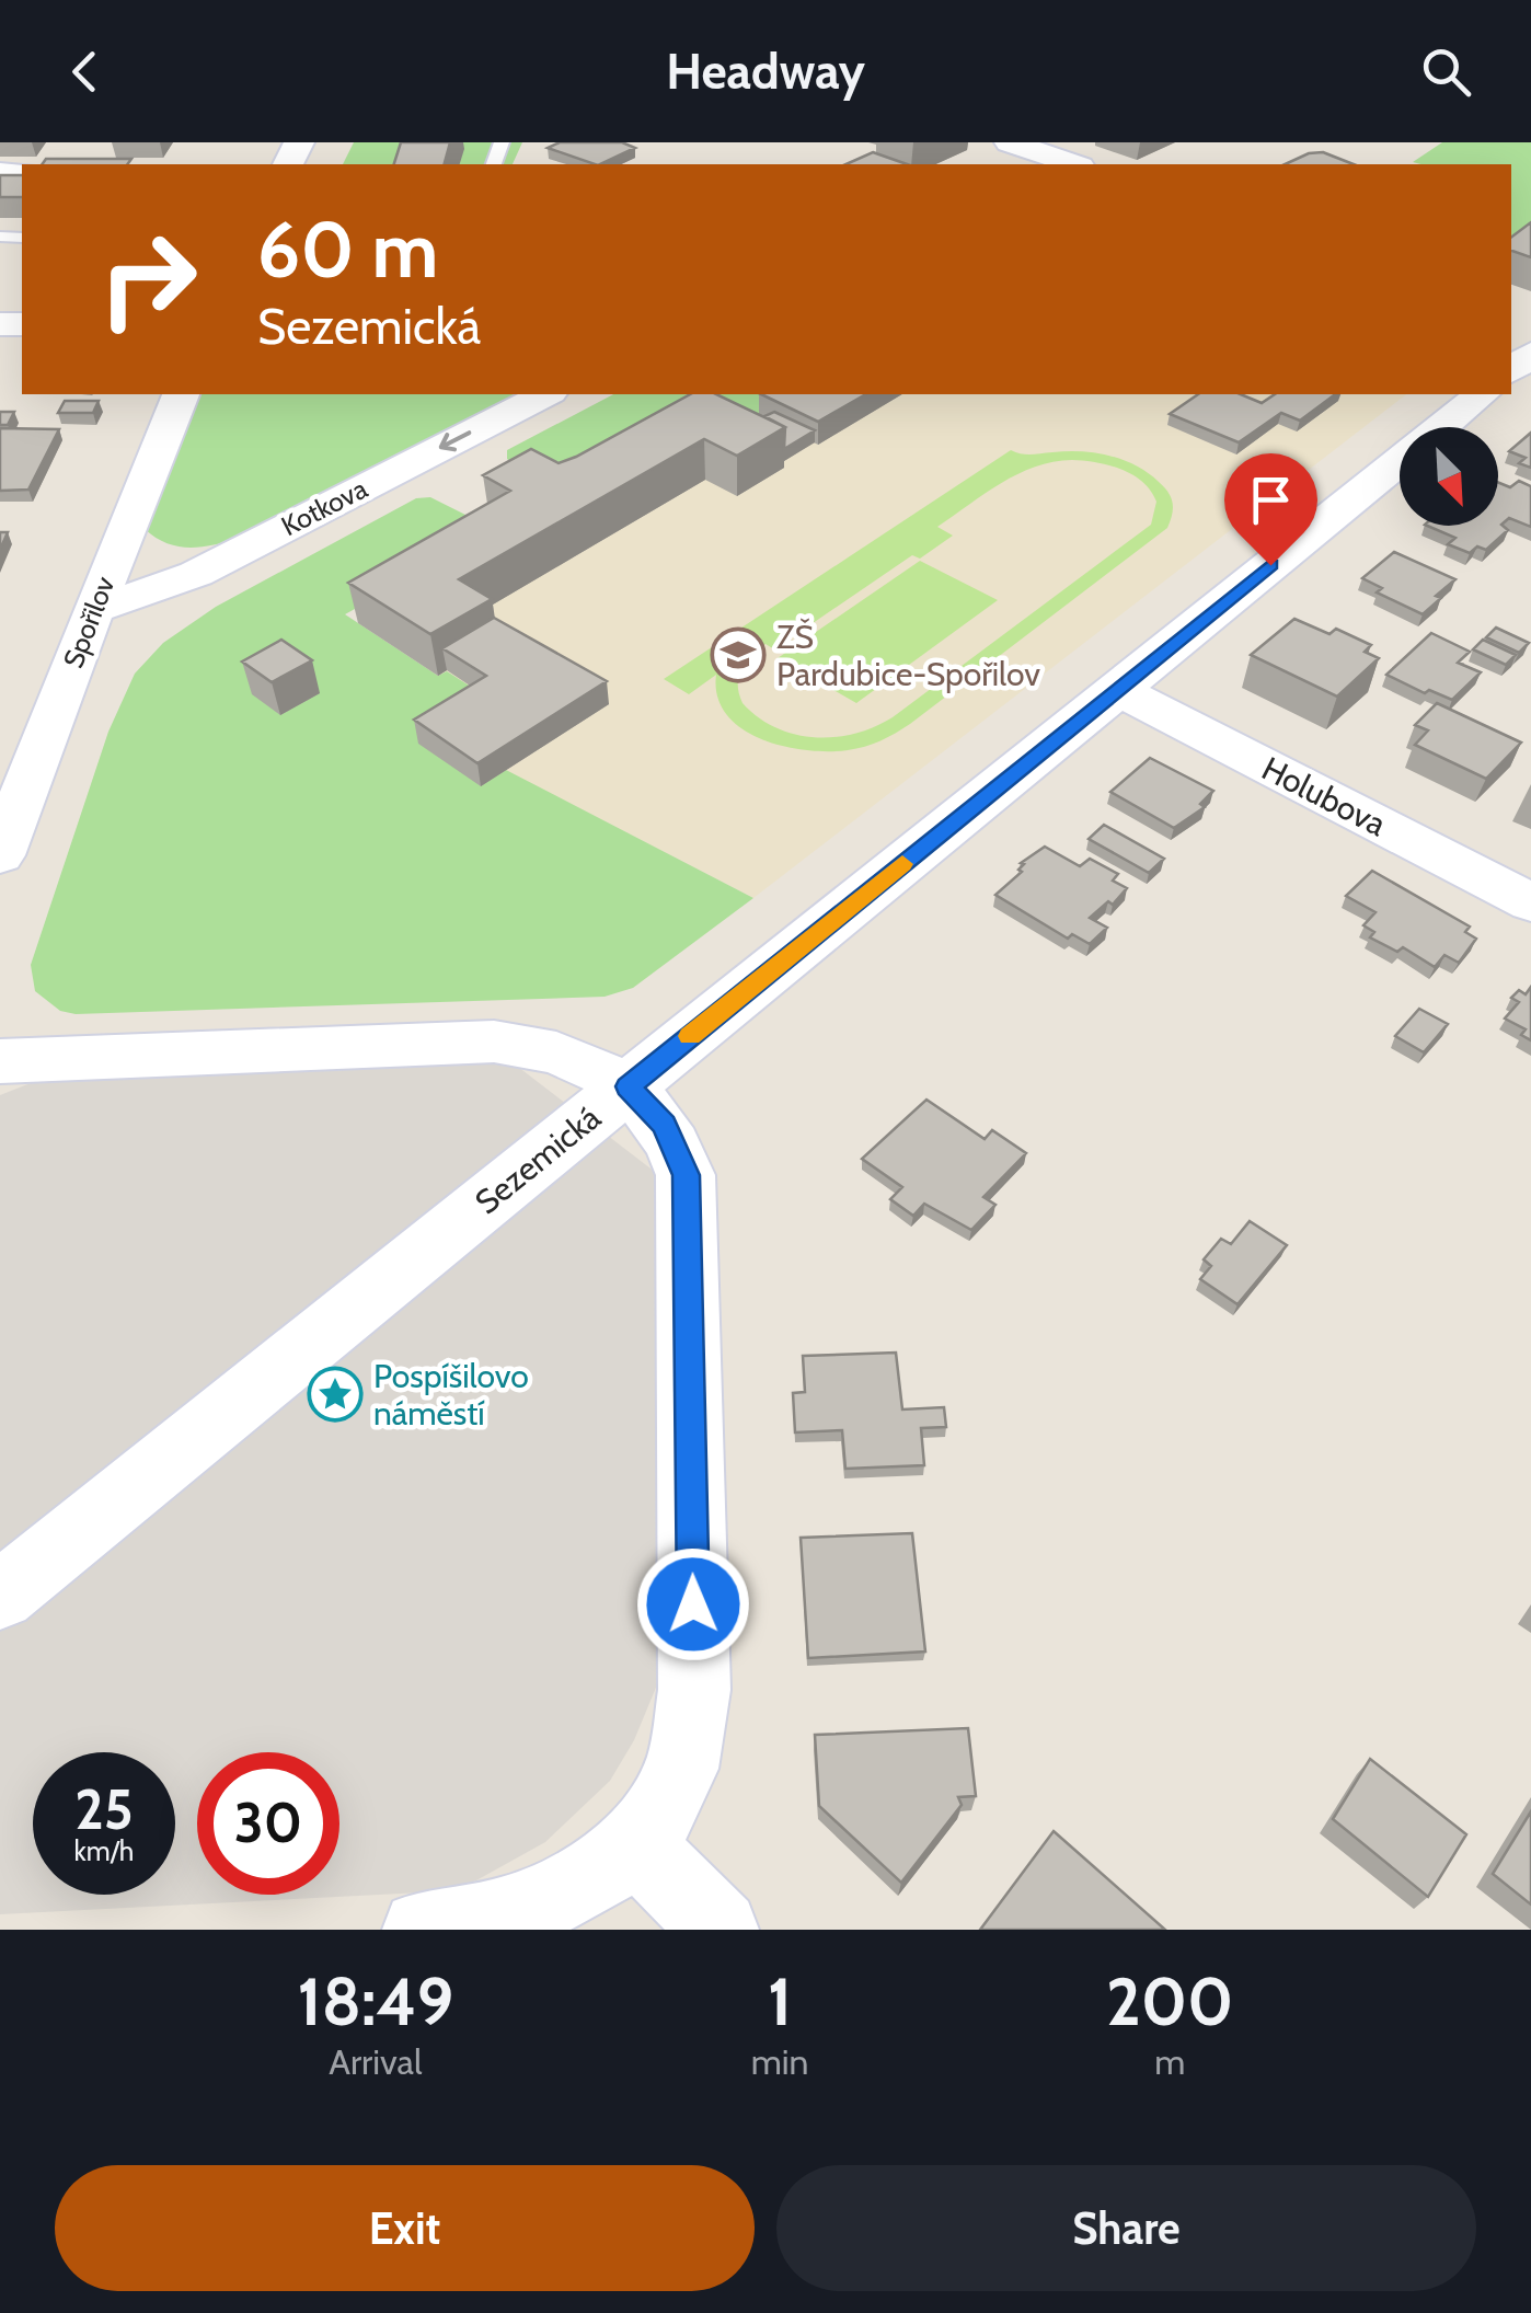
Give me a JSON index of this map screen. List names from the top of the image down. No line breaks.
{"streets":{"street":["Kotkova","Spořilov","Holubova","Sezemická"]},"crossings":[["Kotkova","Spořilov"],["Holubova","Sezemická"]],"one_way":["Kotkova"],"places":{"school or university":["ZŠ Pardubice-Spořilov"],"place":["Pospíšilovo náměstí"]},"north":"bottom right","page":{"header":"Headway","turn":["60 m","Sezemická"],"speed":"25 km/h","limit":"30","eta":["18:49","Arrival","1","min","200","m"],"buttons":["Exit","Share"]}}
